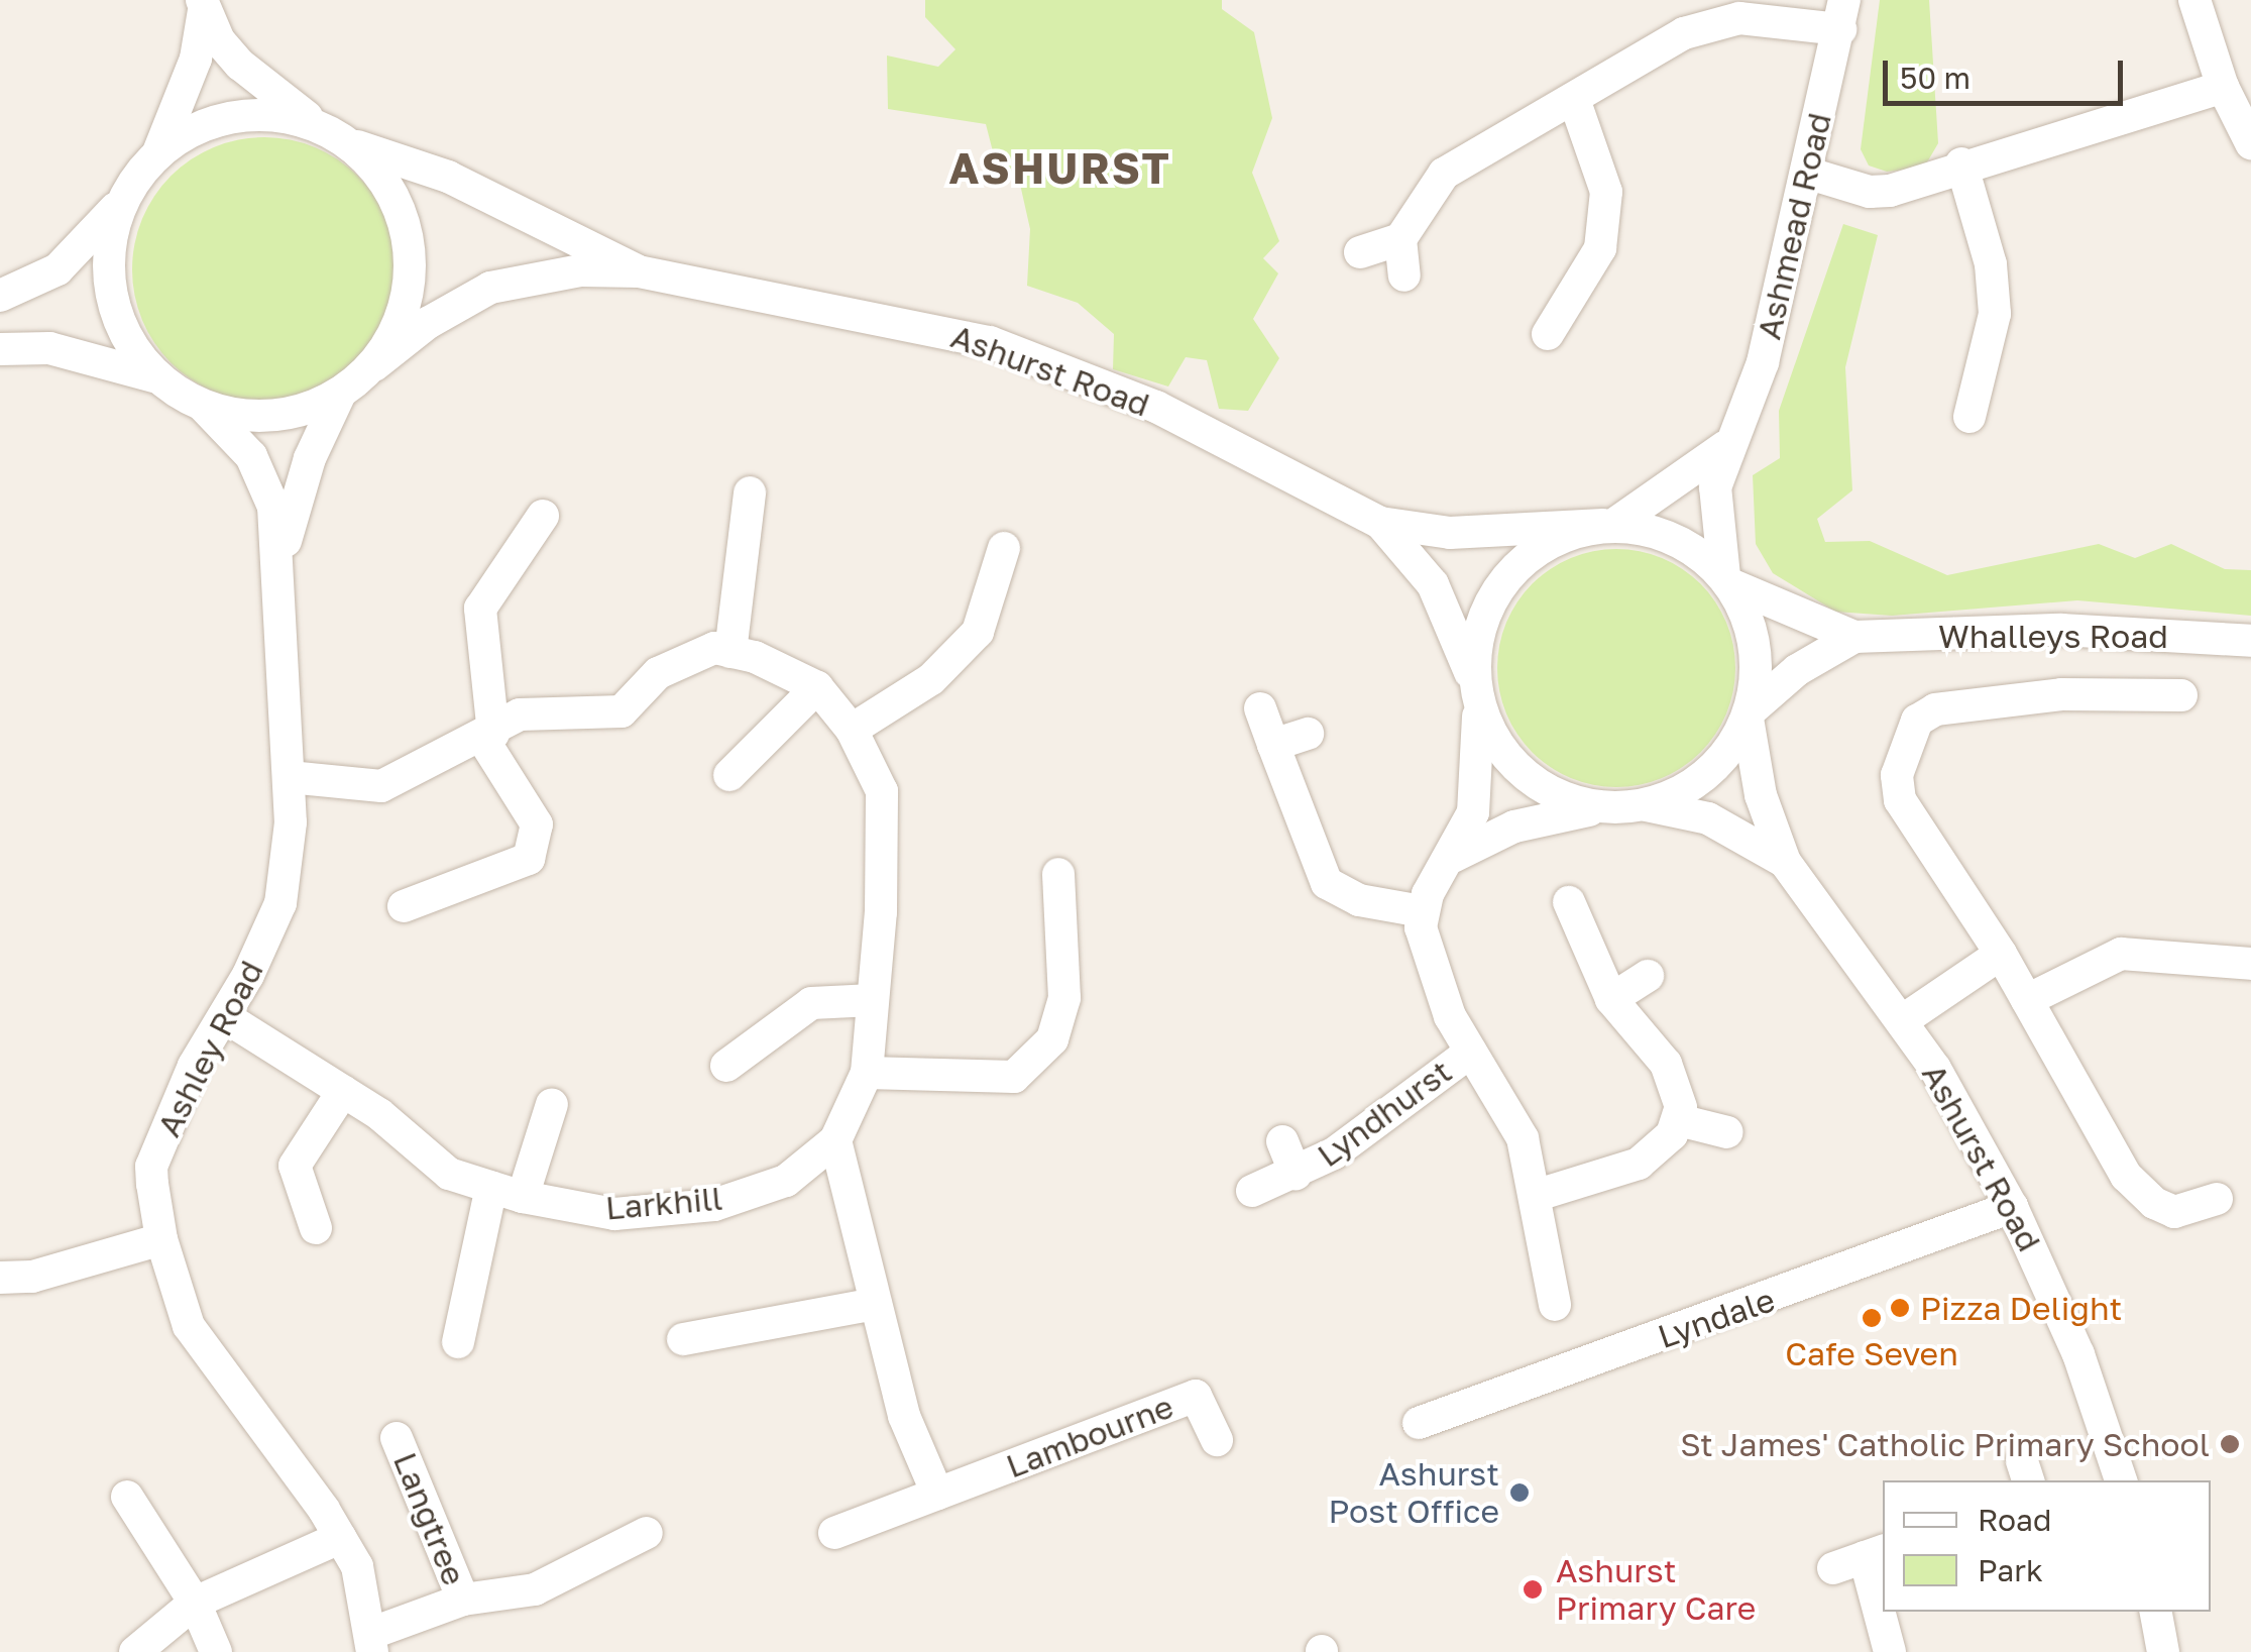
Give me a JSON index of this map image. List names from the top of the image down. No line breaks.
{"streets":{"street":["Ashmead Road","Ashurst Road","Whalleys Road","Ashley Road","Lyndhurst","Larkhill","Lyndale","Lambourne","Langtree"]},"crossings":[["Ashmead Road","Ashurst Road"],["Ashmead Road","Whalleys Road"],["Ashurst Road","Whalleys Road"],["Ashurst Road","Ashley Road"],["Ashurst Road","Lyndale"],["Ashley Road","Larkhill"]],"districts":["ASHURST"],"places":["Pizza Delight","Cafe Seven","St James' Catholic Primary School","Ashurst Post Office","Ashurst Primary Care"],"legend":["Road","Park"],"scale_bar":"50 m"}
